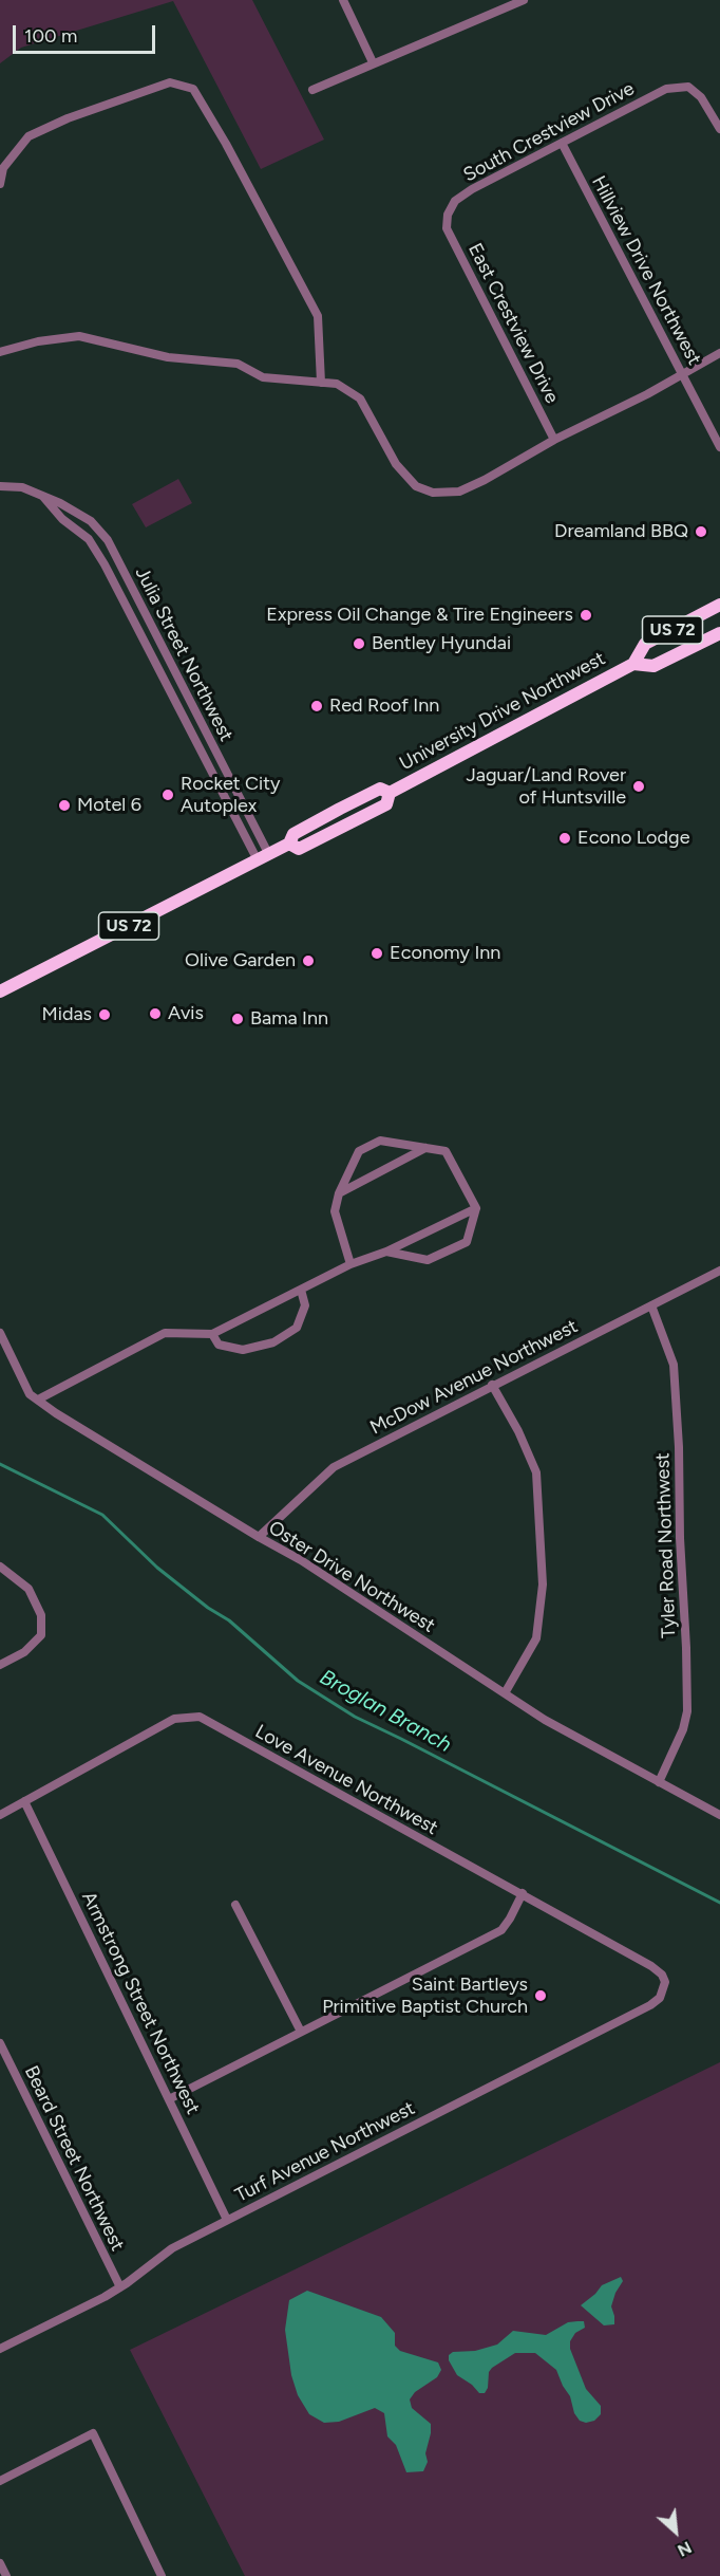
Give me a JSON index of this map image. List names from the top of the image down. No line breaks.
{"streets":{"highway":["US 72","University Drive Northwest"],"street":["South Crestview Drive","Hillview Drive Northwest","East Crestview Drive","Julia Street Northwest","McDow Avenue Northwest","Tyler Road Northwest","Oster Drive Northwest","Love Avenue Northwest","Armstrong Street Northwest","Turf Avenue Northwest","Beard Street Northwest"]},"crossings":[["South Crestview Drive","Hillview Drive Northwest"],["South Crestview Drive","East Crestview Drive"],["Julia Street Northwest","University Drive Northwest"],["McDow Avenue Northwest","Tyler Road Northwest"],["McDow Avenue Northwest","Oster Drive Northwest"],["Tyler Road Northwest","Oster Drive Northwest"],["Love Avenue Northwest","Armstrong Street Northwest"],["Love Avenue Northwest","Turf Avenue Northwest"],["Armstrong Street Northwest","Turf Avenue Northwest"],["Turf Avenue Northwest","Beard Street Northwest"]],"water":["Broglan Branch"],"places":["Dreamland BBQ","Express Oil Change & Tire Engineers","Bentley Hyundai","Red Roof Inn","Jaguar/Land Rover of Huntsville","Rocket City Autoplex","Motel 6","Econo Lodge","Economy Inn","Olive Garden","Avis","Midas","Bama Inn","Saint Bartleys Primitive Baptist Church"],"scale_bar":"100 m","north":"bottom right"}
